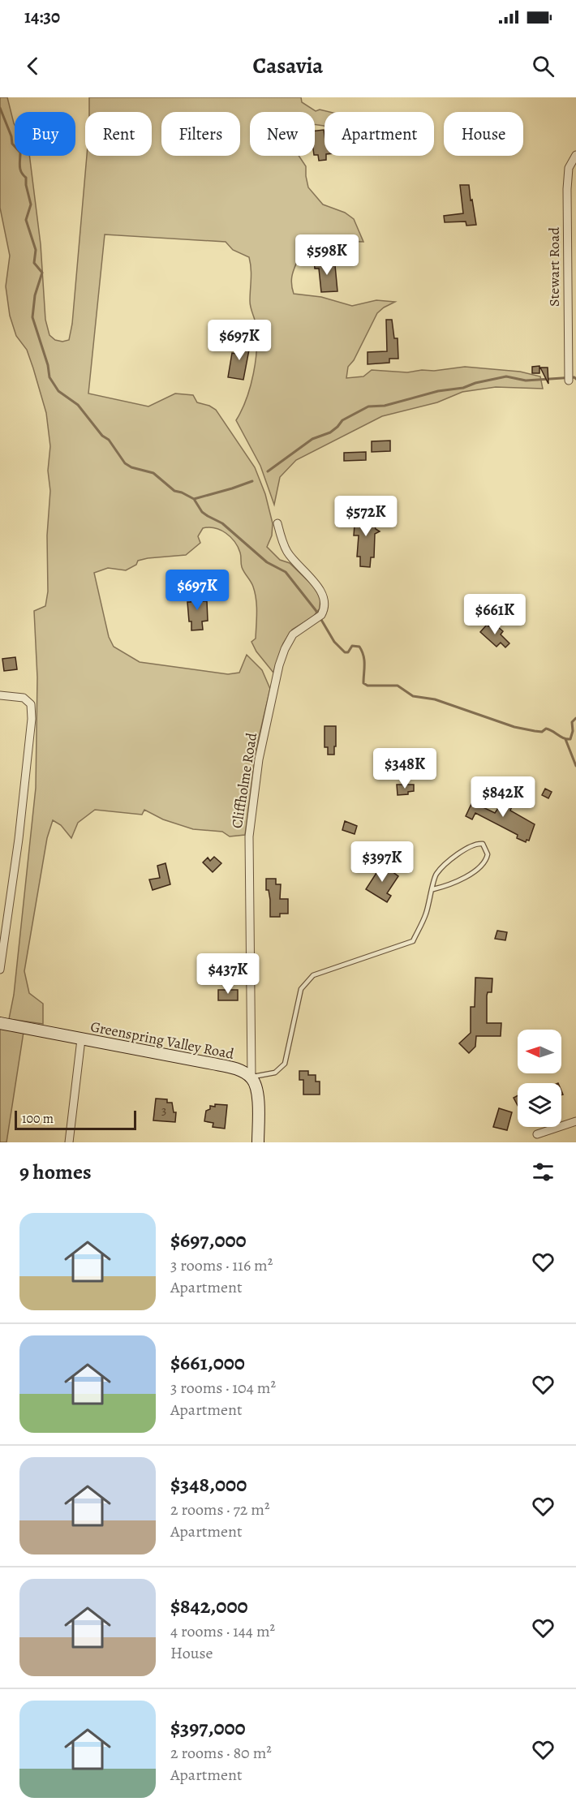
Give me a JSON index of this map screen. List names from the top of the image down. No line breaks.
{"streets":{"main road":["Greenspring Valley Road"],"street":["Stewart Road","Cliffholme Road"]},"crossings":[["Cliffholme Road","Greenspring Valley Road"]],"house_numbers":["3"],"scale_bar":"100 m","north":"left","page":{"status":"14:30","header":"Casavia","chip":["Buy","Rent","Filters","New","Apartment","House"],"price":["$598K","$697K","$572K","$697K","$661K","$348K","$842K","$397K","$437K"],"scale":"100 m","heading":"9 homes","list":[{"name":"$697,000","note":"3 rooms · 116 m² · Apartment"},{"name":"$661,000","note":"3 rooms · 104 m² · Apartment"},{"name":"$348,000","note":"2 rooms · 72 m² · Apartment"},{"name":"$842,000","note":"4 rooms · 144 m² · House"},{"name":"$397,000","note":"2 rooms · 80 m² · Apartment"}]}}
